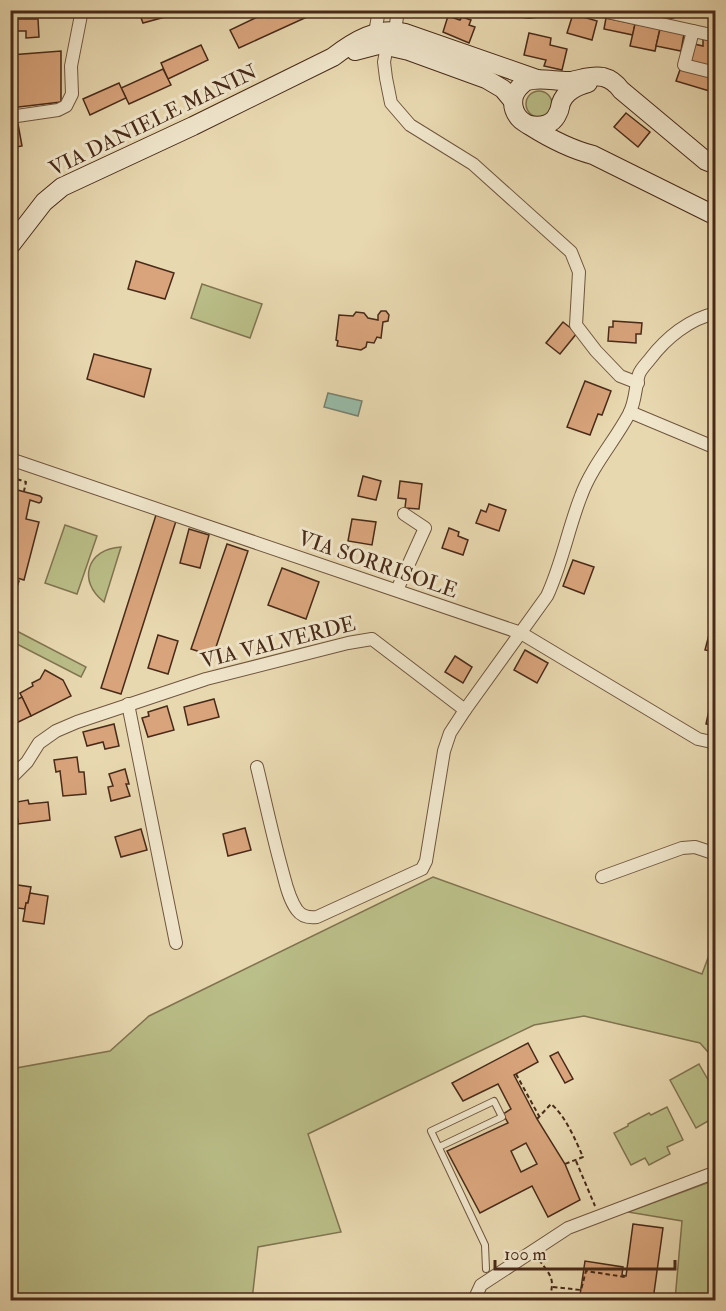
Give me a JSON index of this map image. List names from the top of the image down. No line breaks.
{"streets":{"main road":["VIA DANIELE MANIN"],"street":["VIA SORRISOLE","VIA VALVERDE"]},"scale_bar":"100 m"}
